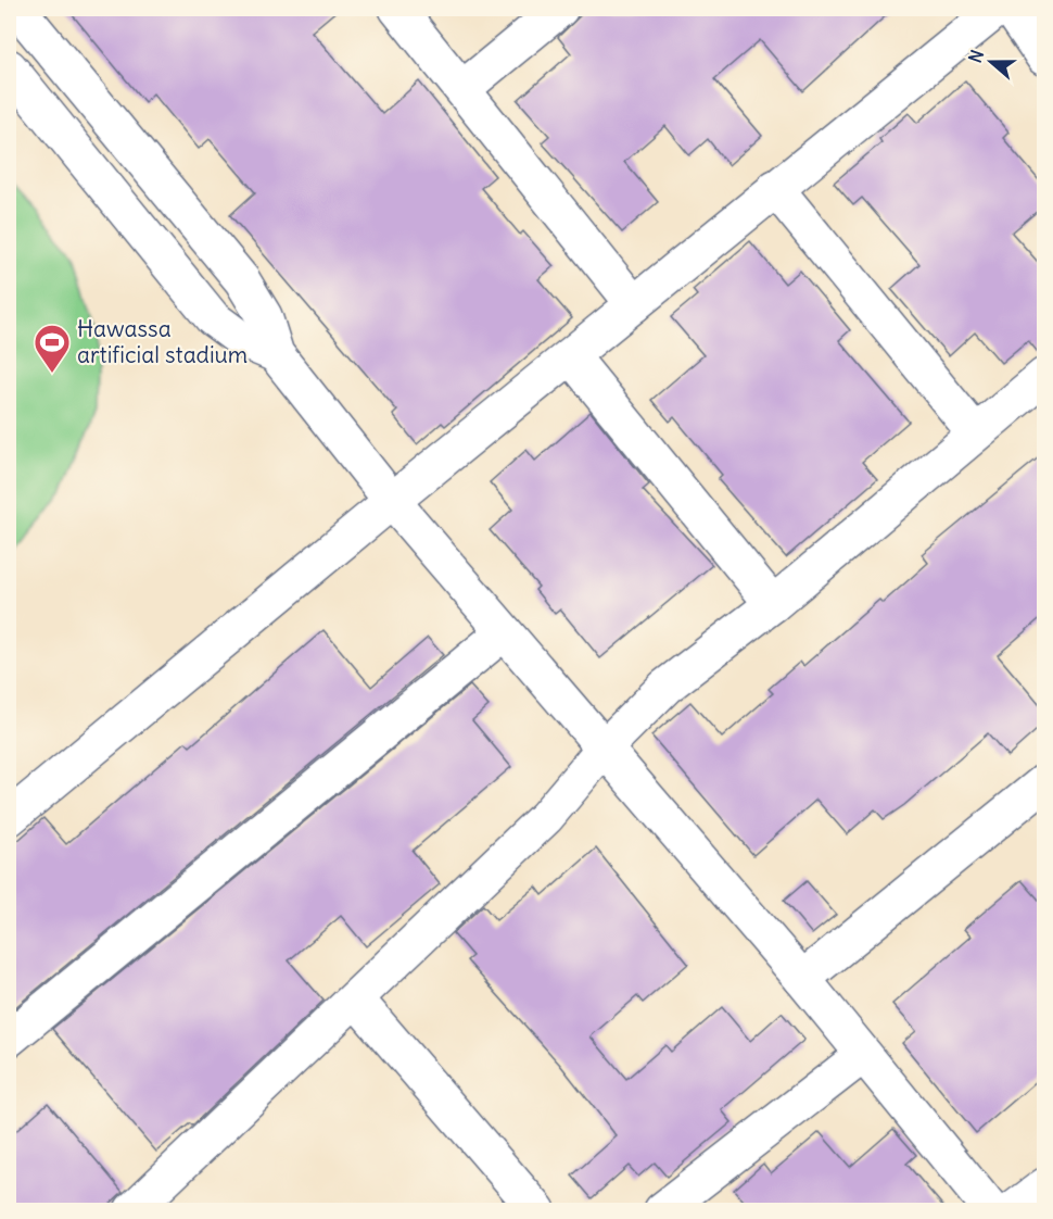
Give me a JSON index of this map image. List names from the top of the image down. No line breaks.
{"places":{"sports":["Hawassa artificial stadium"]},"north":"left"}
